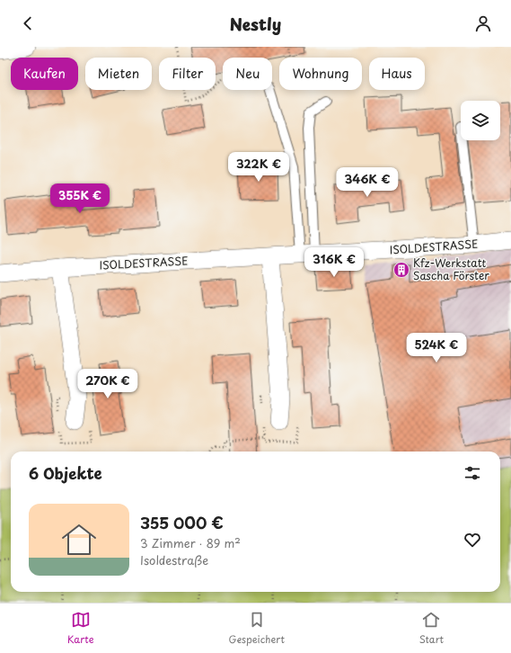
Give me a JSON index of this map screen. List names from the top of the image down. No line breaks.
{"streets":{"street":["ISOLDESTRASSE"]},"places":{"building":["Kfz-Werkstatt Sascha Förster"]},"page":{"header":"Nestly","chip":["Kaufen","Mieten","Filter","Neu","Wohnung","Haus"],"price":["322K €","346K €","355K €","316K €","524K €","270K €"],"heading":"6 Objekte","list":[{"name":"355 000 €","note":"3 Zimmer · 89 m² · Isoldestraße"}],"tabs":["Karte","Gespeichert","Start"]}}
